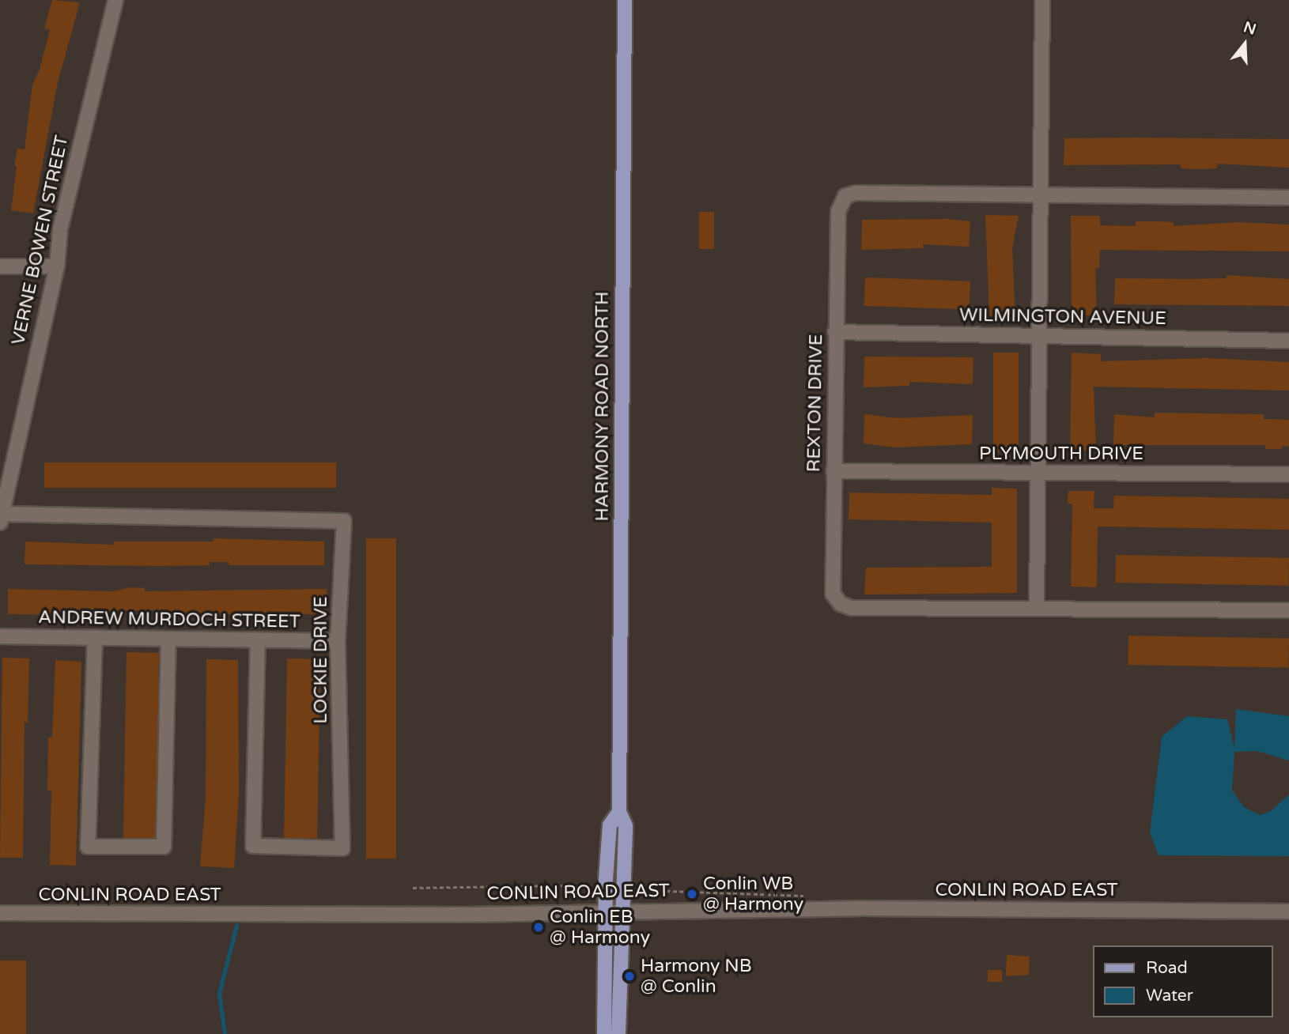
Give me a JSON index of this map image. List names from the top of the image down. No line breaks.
{"streets":{"main road":["HARMONY ROAD NORTH"],"street":["VERNE BOWEN STREET","WILMINGTON AVENUE","REXTON DRIVE","PLYMOUTH DRIVE","ANDREW MURDOCH STREET","LOCKIE DRIVE","CONLIN ROAD EAST"]},"crossings":[["VERNE BOWEN STREET","LOCKIE DRIVE"],["WILMINGTON AVENUE","REXTON DRIVE"],["REXTON DRIVE","PLYMOUTH DRIVE"],["HARMONY ROAD NORTH","CONLIN ROAD EAST"],["ANDREW MURDOCH STREET","LOCKIE DRIVE"]],"places":["Conlin WB @ Harmony","Conlin EB @ Harmony","Harmony NB @ Conlin"],"legend":["Road","Water"],"north":"top"}
